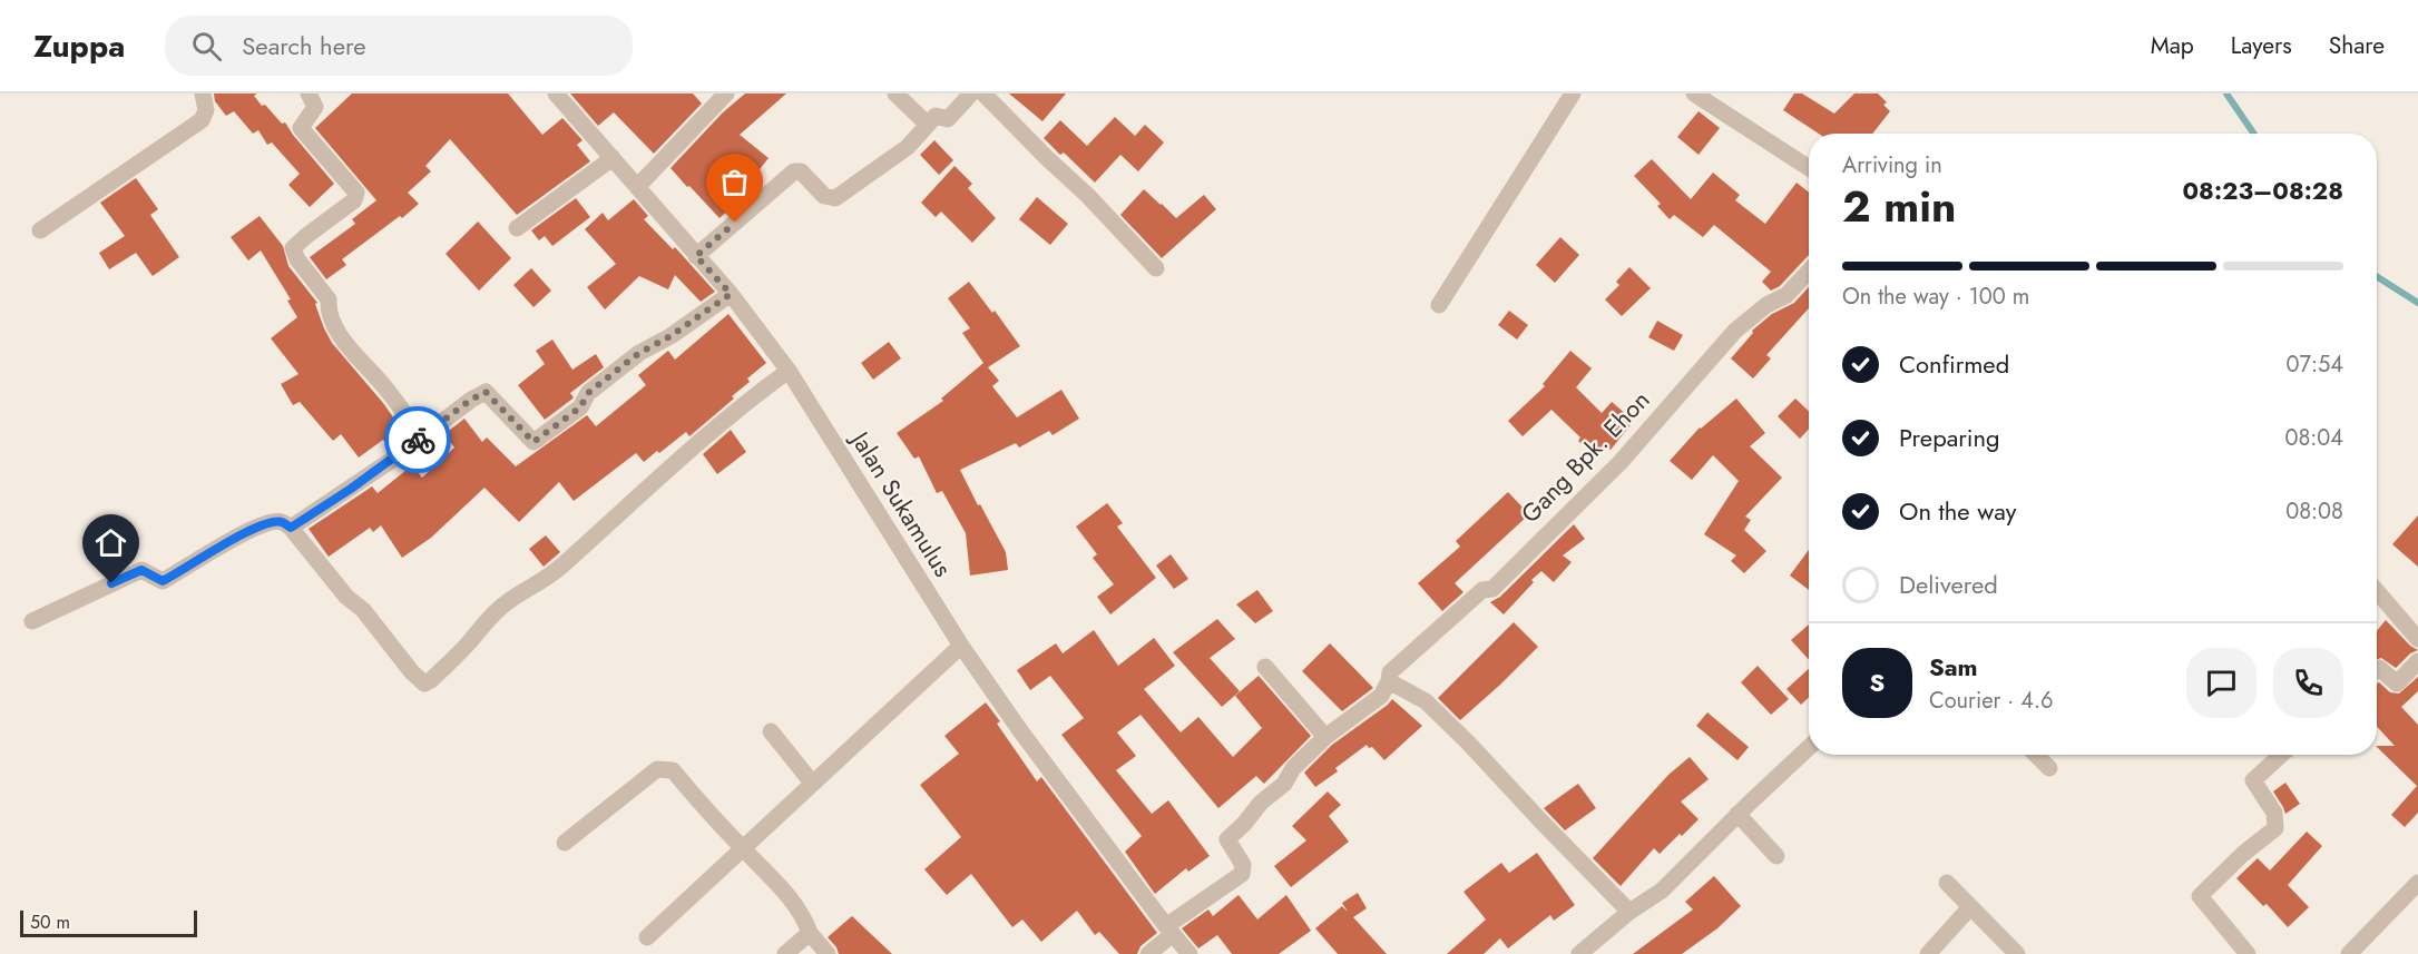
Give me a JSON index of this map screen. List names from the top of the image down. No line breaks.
{"streets":{"street":["Gang Bpk. Ehon","Jalan Sukamulus"]},"crossings":[["Gang Bpk. Ehon","Jalan Sukamulus"]],"scale_bar":"50 m","page":{"header":"Zuppa","search":"Search here","nav":["Map","Layers","Share"],"heading":["2 min","Arriving in","08:23–08:28"],"panel":["Sam","Courier · 4.6"],"bar":"On the way · 100 m","list":[["Confirmed","07:54"],["Preparing","08:04"],["On the way","08:08"],"Delivered"],"round":"S","scale":"50 m"}}
